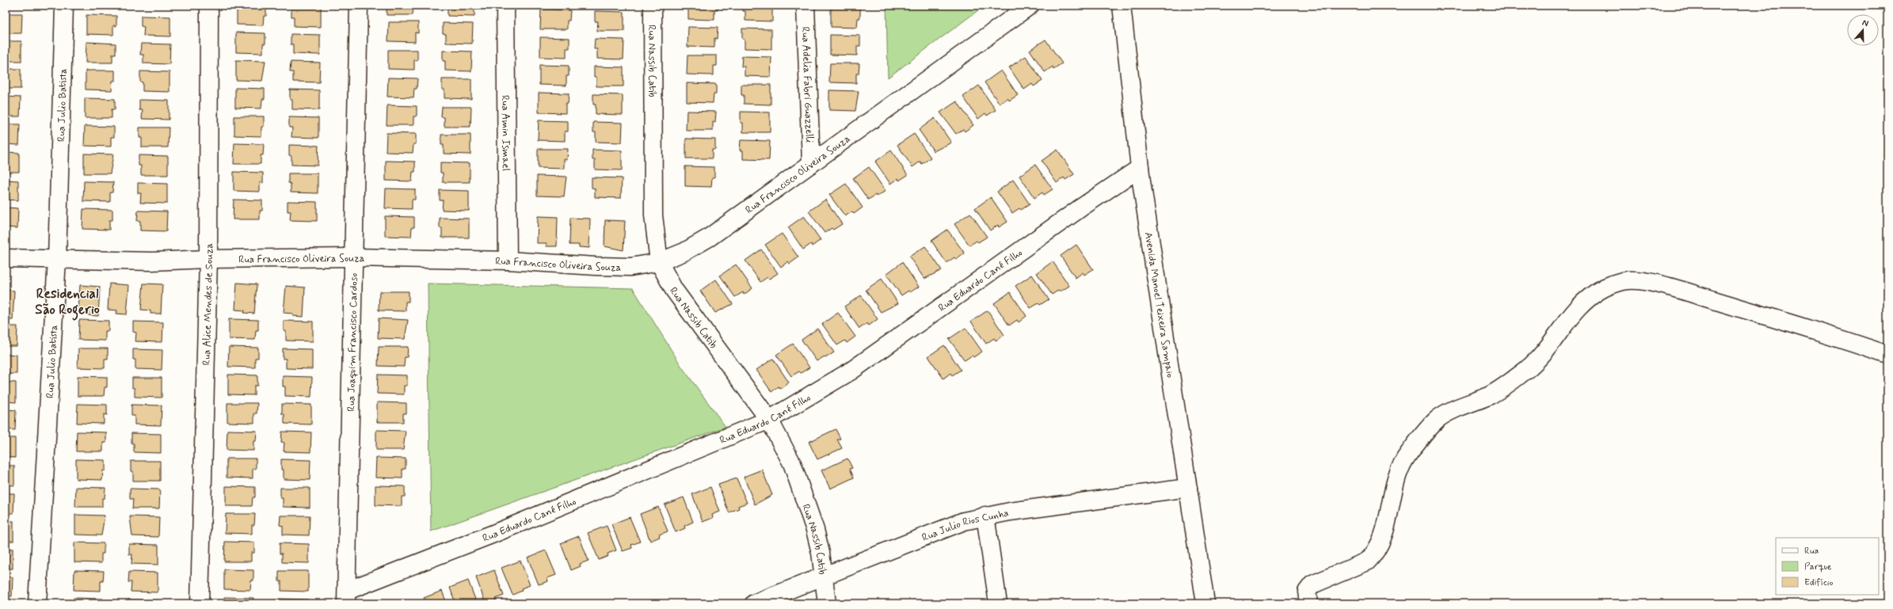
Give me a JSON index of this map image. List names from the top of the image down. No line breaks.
{"streets":{"street":["Rua Nassib Catib","Rua Adelia Fabri Guazzelli","Rua Julio Batista","Rua Amin Ismael","Rua Francisco Oliveira Souza","Rua Eduardo Cané Filho","Rua Alice Mendes de Souza","Avenida Manoel Teixeira Sampaio","Rua Joaquim Francisco Cardoso","Rua Julio Rios Cunha"]},"crossings":[["Rua Nassib Catib","Rua Francisco Oliveira Souza"],["Rua Nassib Catib","Rua Eduardo Cané Filho"],["Rua Nassib Catib","Rua Julio Rios Cunha"],["Rua Adelia Fabri Guazzelli","Rua Francisco Oliveira Souza"],["Rua Julio Batista","Rua Francisco Oliveira Souza"],["Rua Amin Ismael","Rua Francisco Oliveira Souza"],["Rua Francisco Oliveira Souza","Rua Alice Mendes de Souza"],["Rua Francisco Oliveira Souza","Rua Joaquim Francisco Cardoso"],["Rua Eduardo Cané Filho","Avenida Manoel Teixeira Sampaio"],["Rua Eduardo Cané Filho","Rua Joaquim Francisco Cardoso"],["Avenida Manoel Teixeira Sampaio","Rua Julio Rios Cunha"]],"districts":["Residencial São Rogerio"],"legend":["Rua","Parque","Edifício"],"north":"top"}
